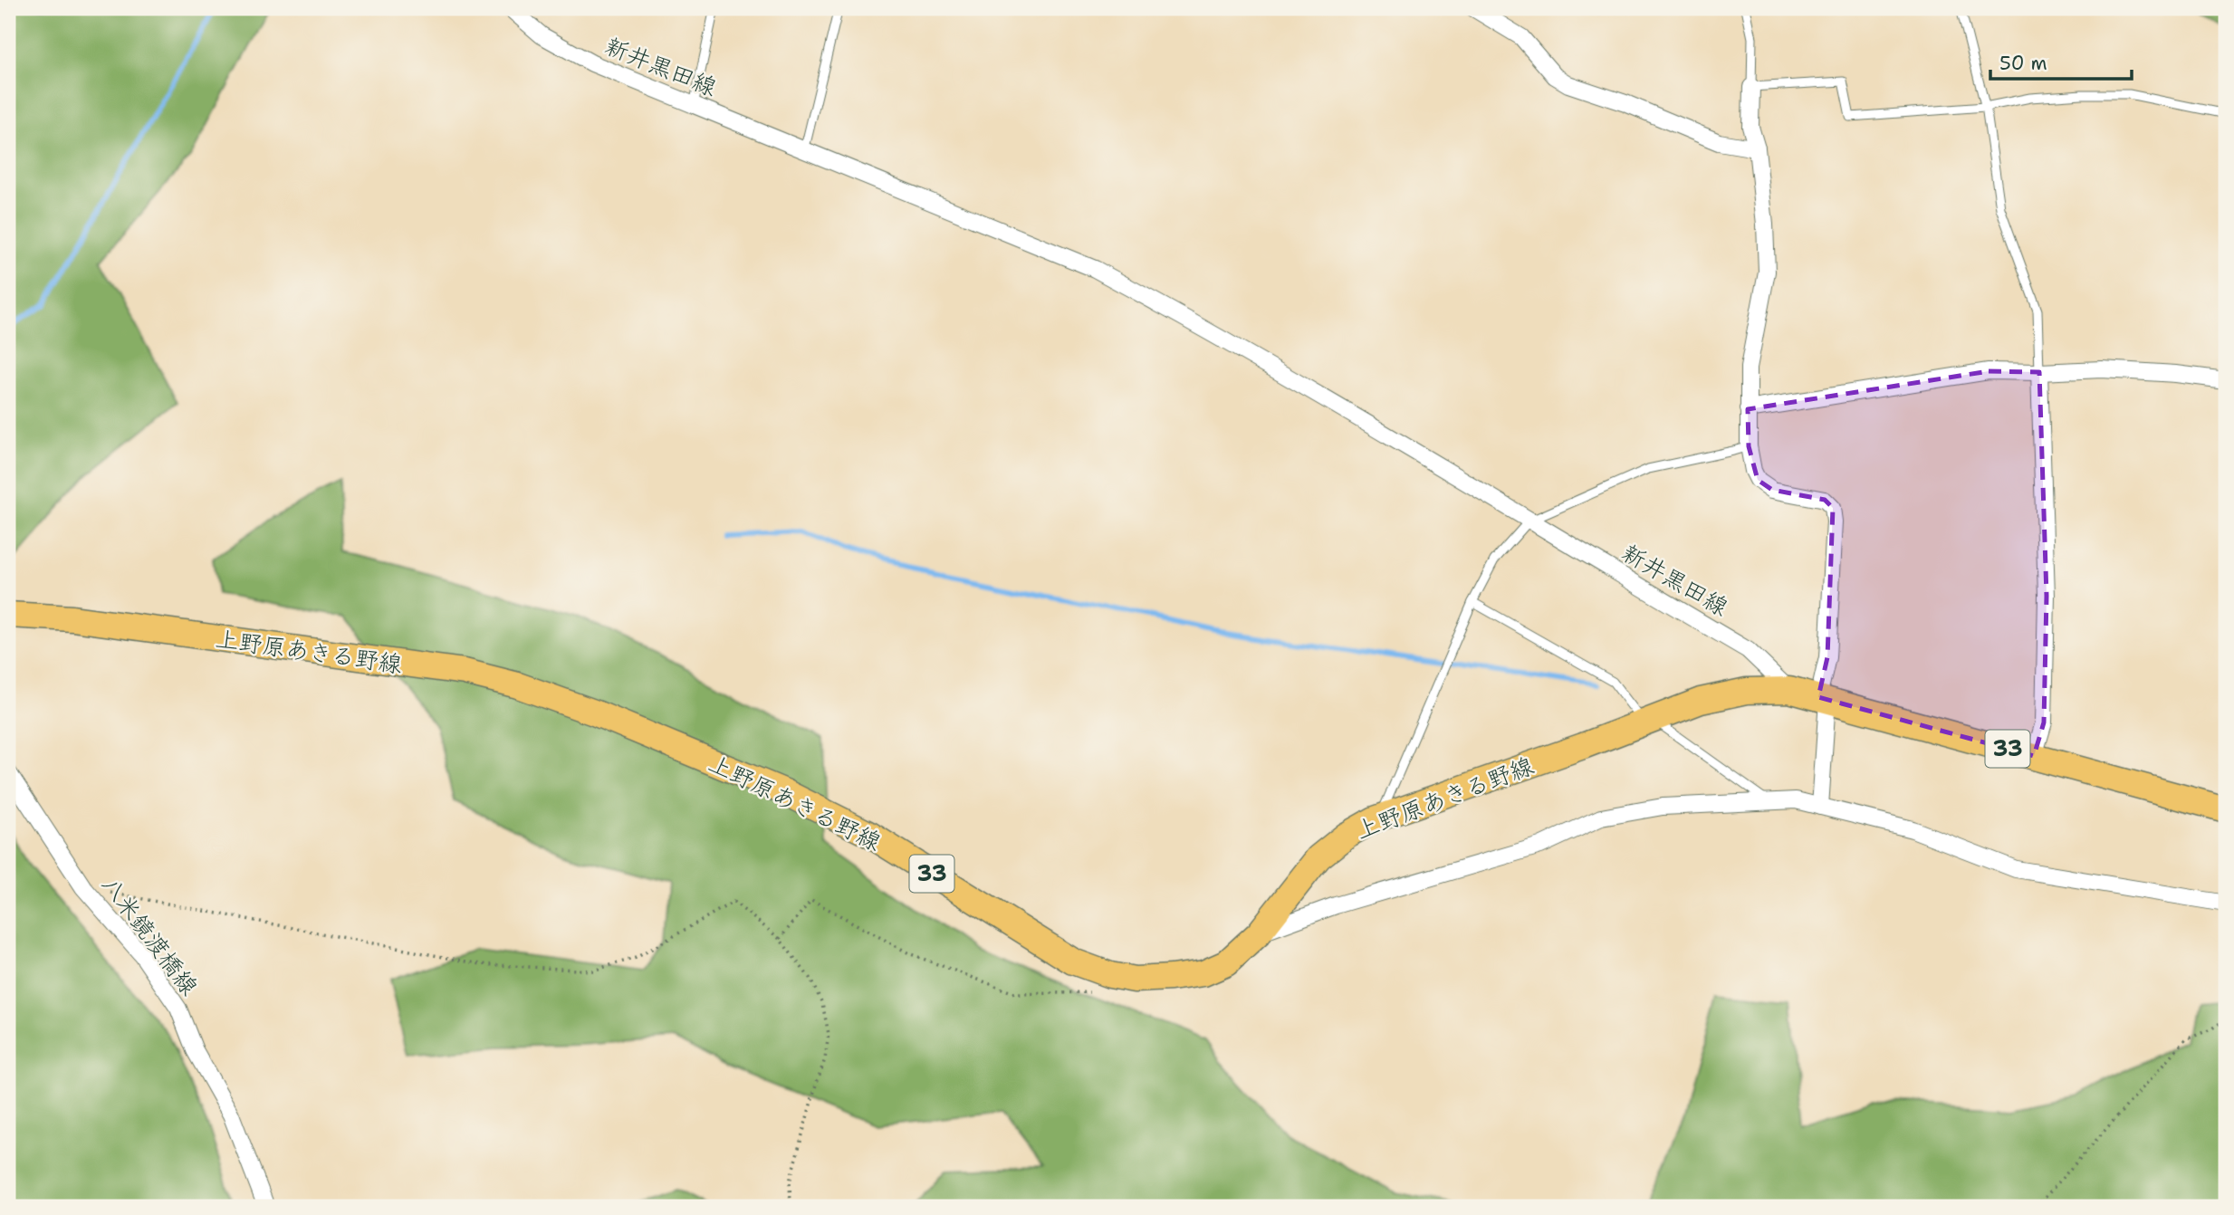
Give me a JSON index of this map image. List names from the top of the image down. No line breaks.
{"streets":{"main road":["上野原あきる野線","33"],"street":["新井黒田線","八米鏡渡橋線"]},"crossings":[["新井黒田線","上野原あきる野線"]],"scale_bar":"50 m"}
